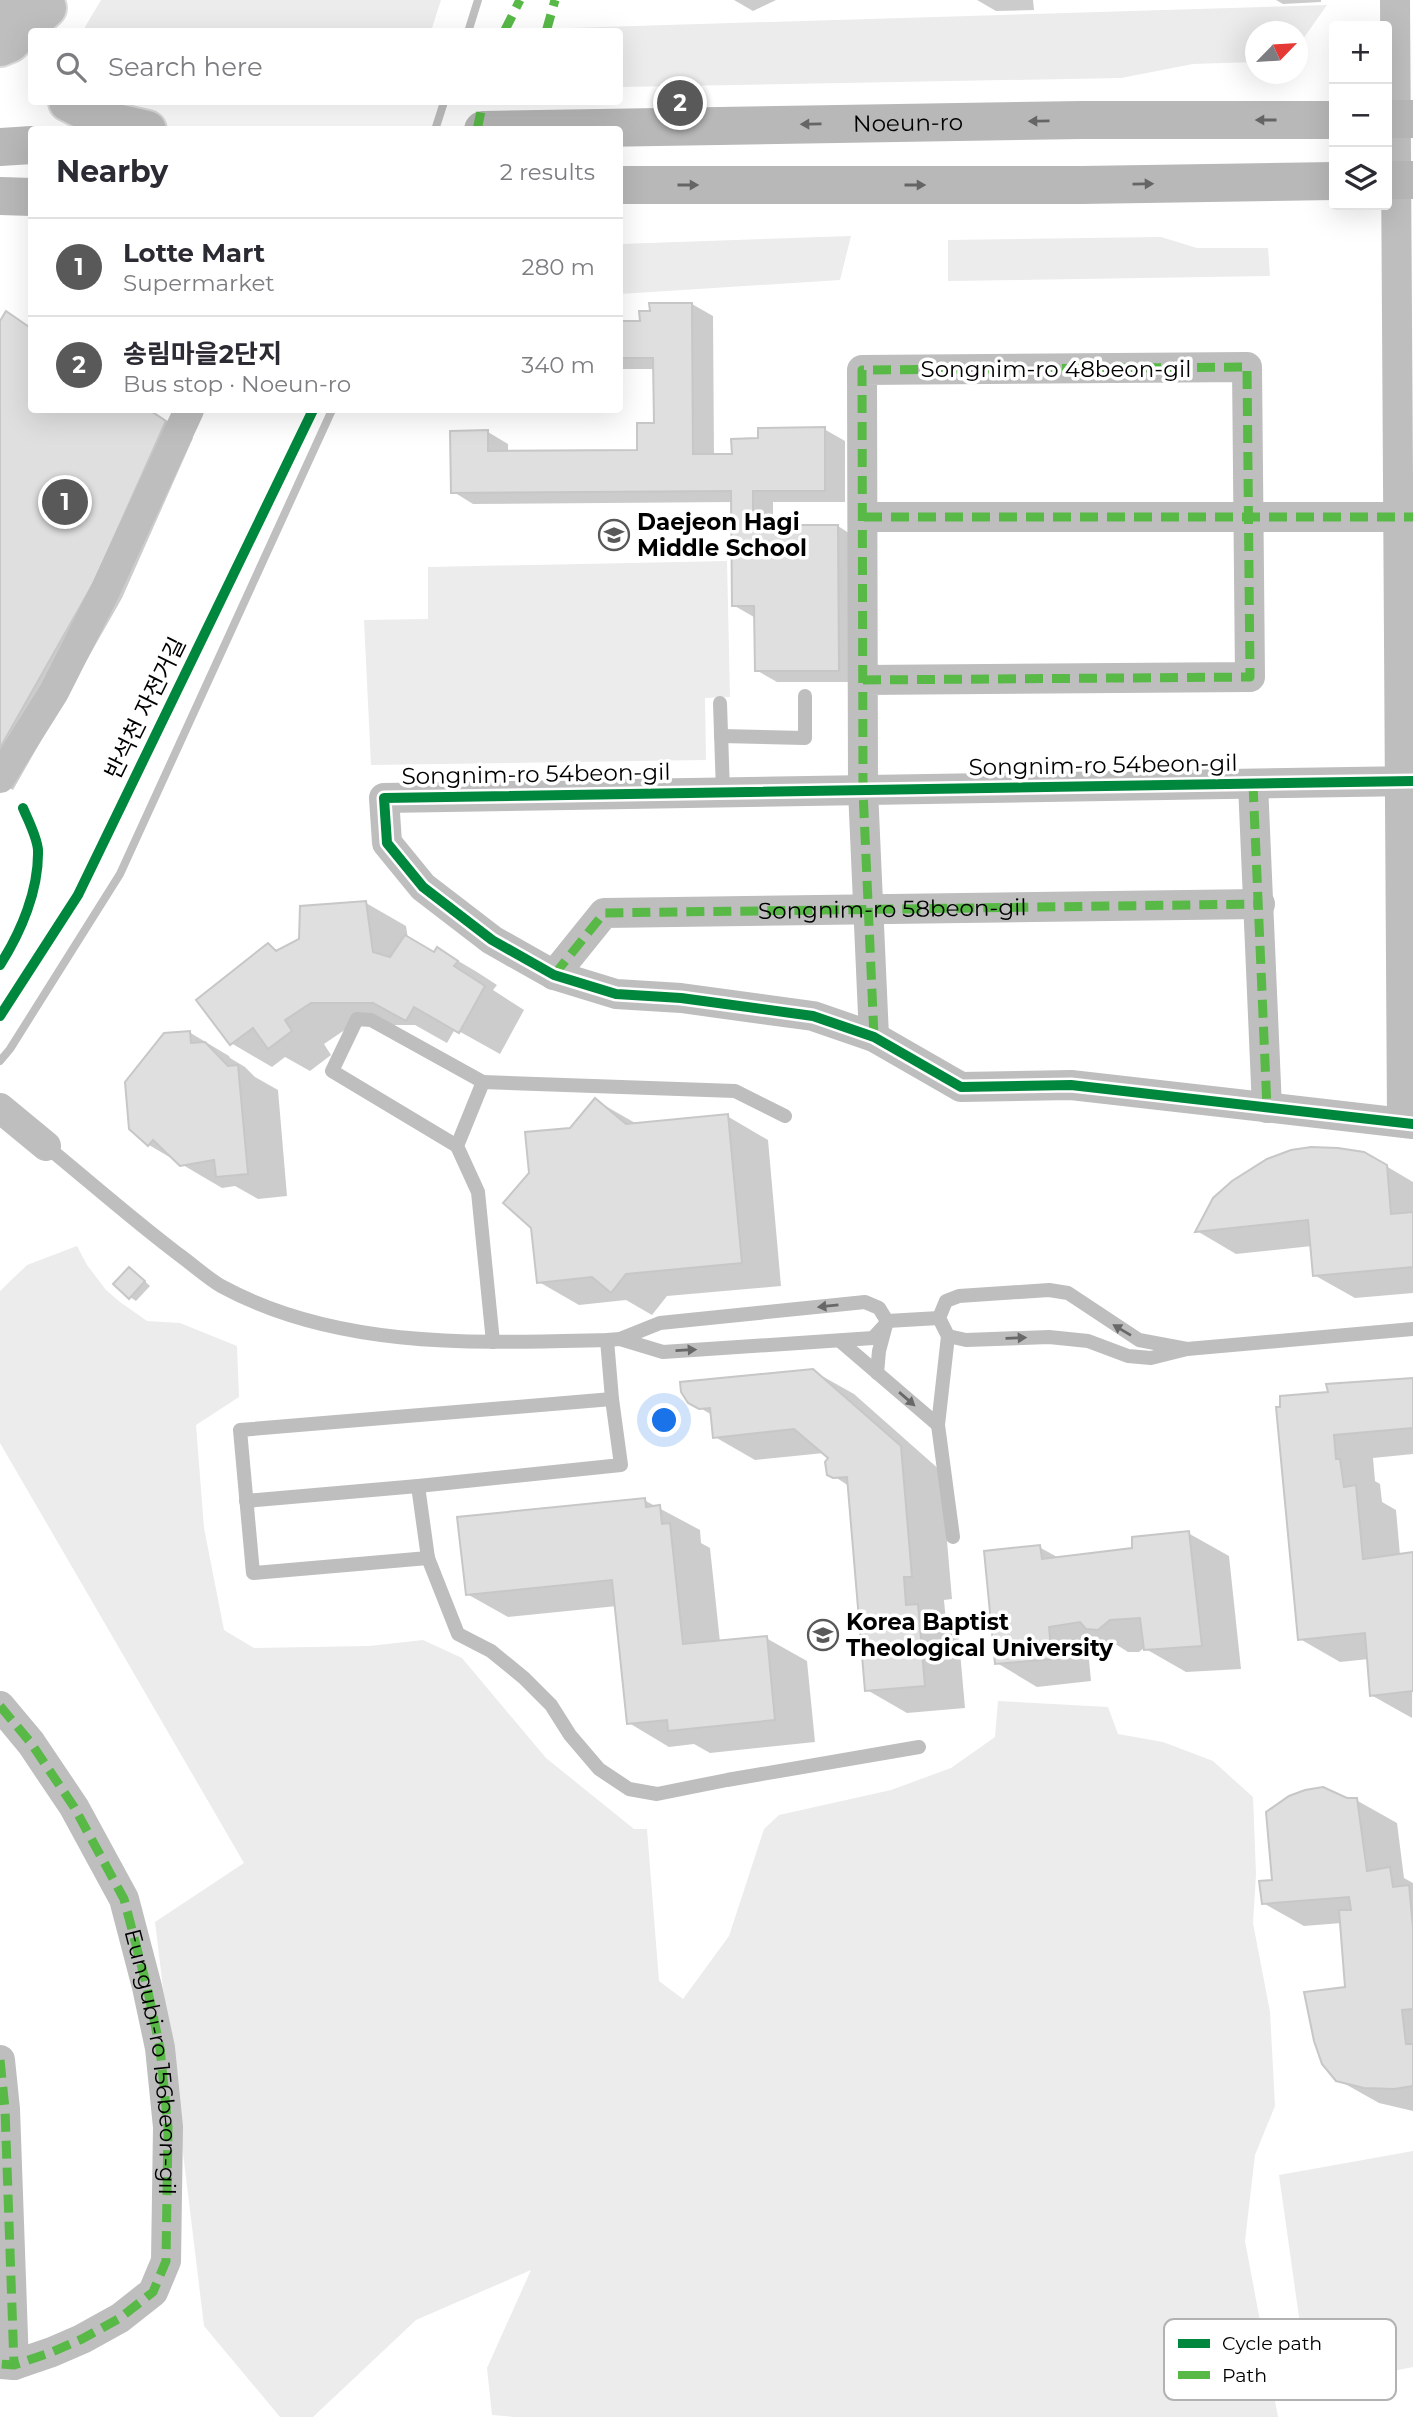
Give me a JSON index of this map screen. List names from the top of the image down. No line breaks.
{"streets":{"street":["Noeun-ro","Songnim-ro 48beon-gil","Songnim-ro 54beon-gil","Songnim-ro 58beon-gil","Eungubi-ro 156beon-gil"],"cycle path":["반석천 자전거길"]},"crossings":[["Songnim-ro 48beon-gil","Songnim-ro 54beon-gil"],["Songnim-ro 48beon-gil","Songnim-ro 58beon-gil"],["Songnim-ro 54beon-gil","Songnim-ro 58beon-gil"]],"places":{"school or university":["Daejeon Hagi Middle School","Korea Baptist Theological University"]},"legend":["Cycle path","Path"],"north":"top right","page":{"map_buttons":["+","−"],"search":"Search here","pins":["2","1"],"heading":["Nearby","2 results"],"list":[{"mark":"1","name":"Lotte Mart","note":"Supermarket","value":"280 m"},{"mark":"2","name":"송림마을2단지","note":"Bus stop · Noeun-ro","value":"340 m"}]}}
